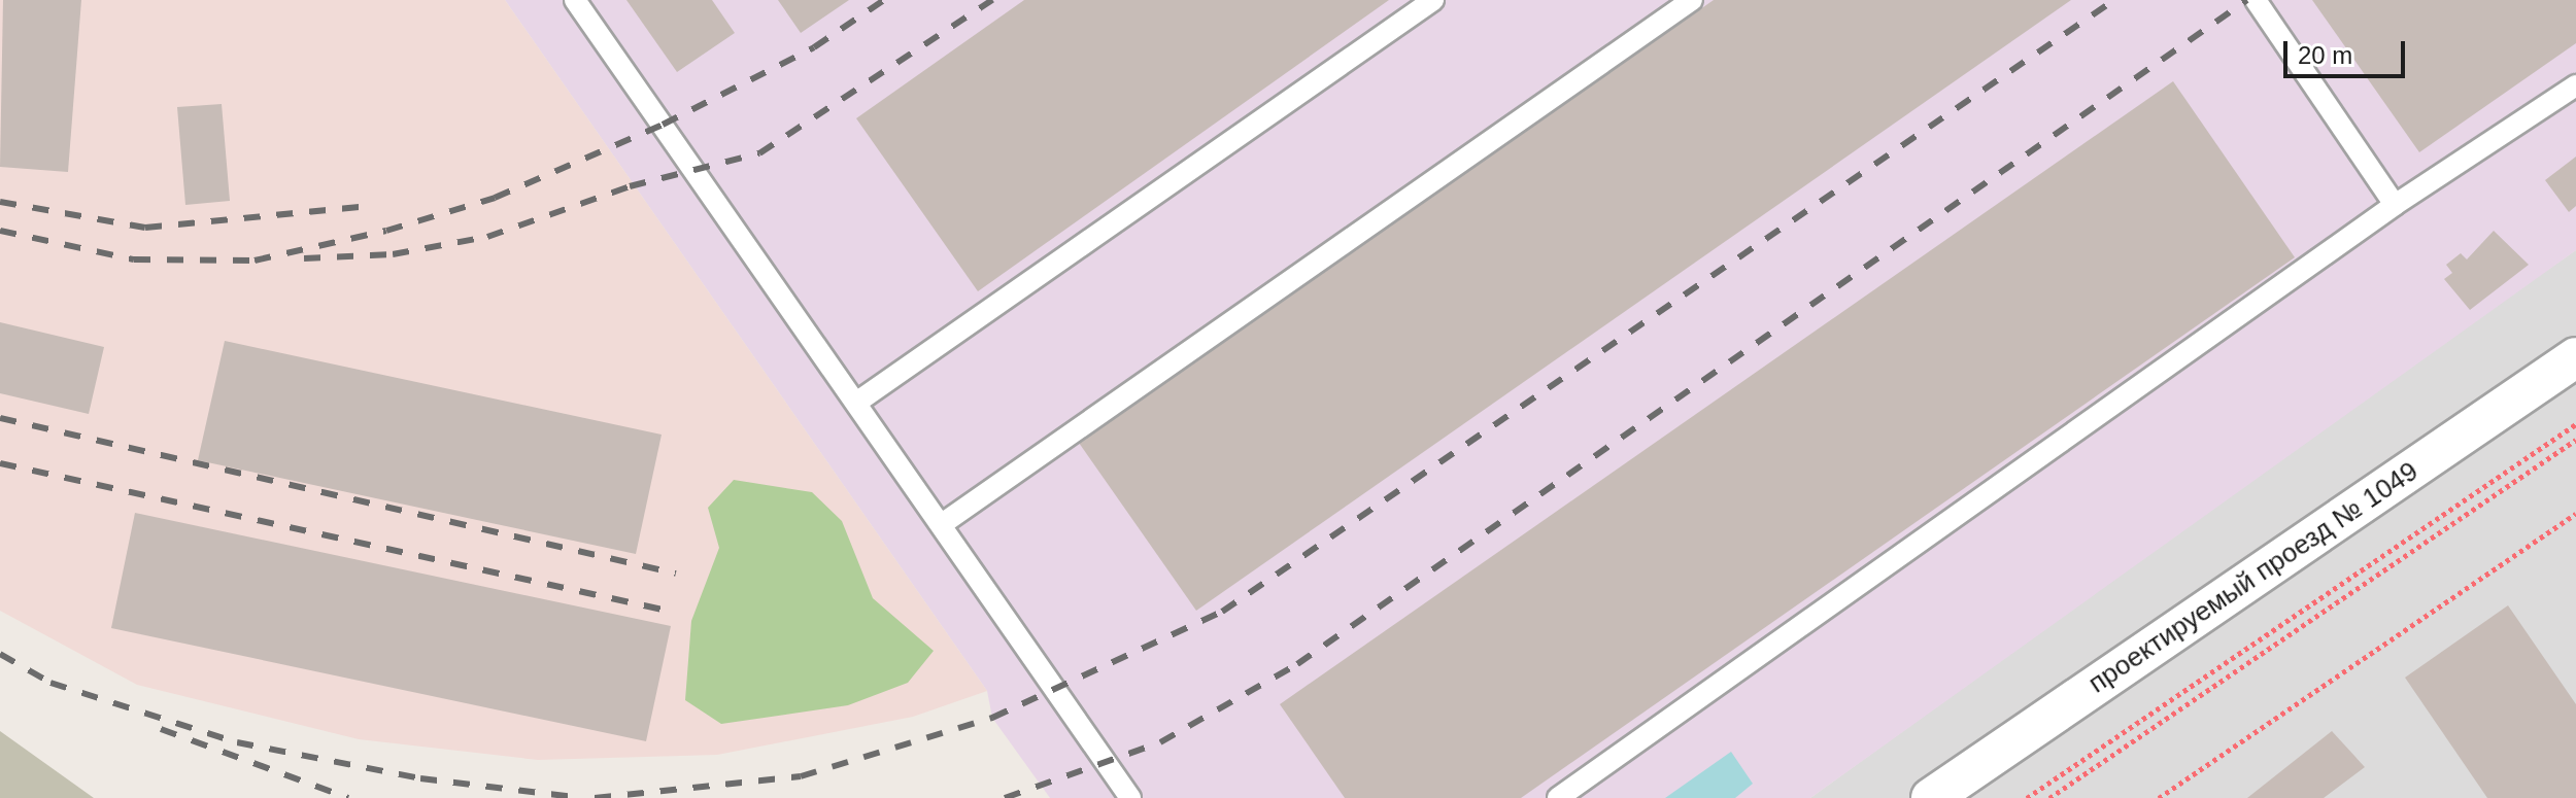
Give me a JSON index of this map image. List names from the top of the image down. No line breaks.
{"streets":{"street":["проектируемый проезд № 1049"]},"scale_bar":"20 m"}
